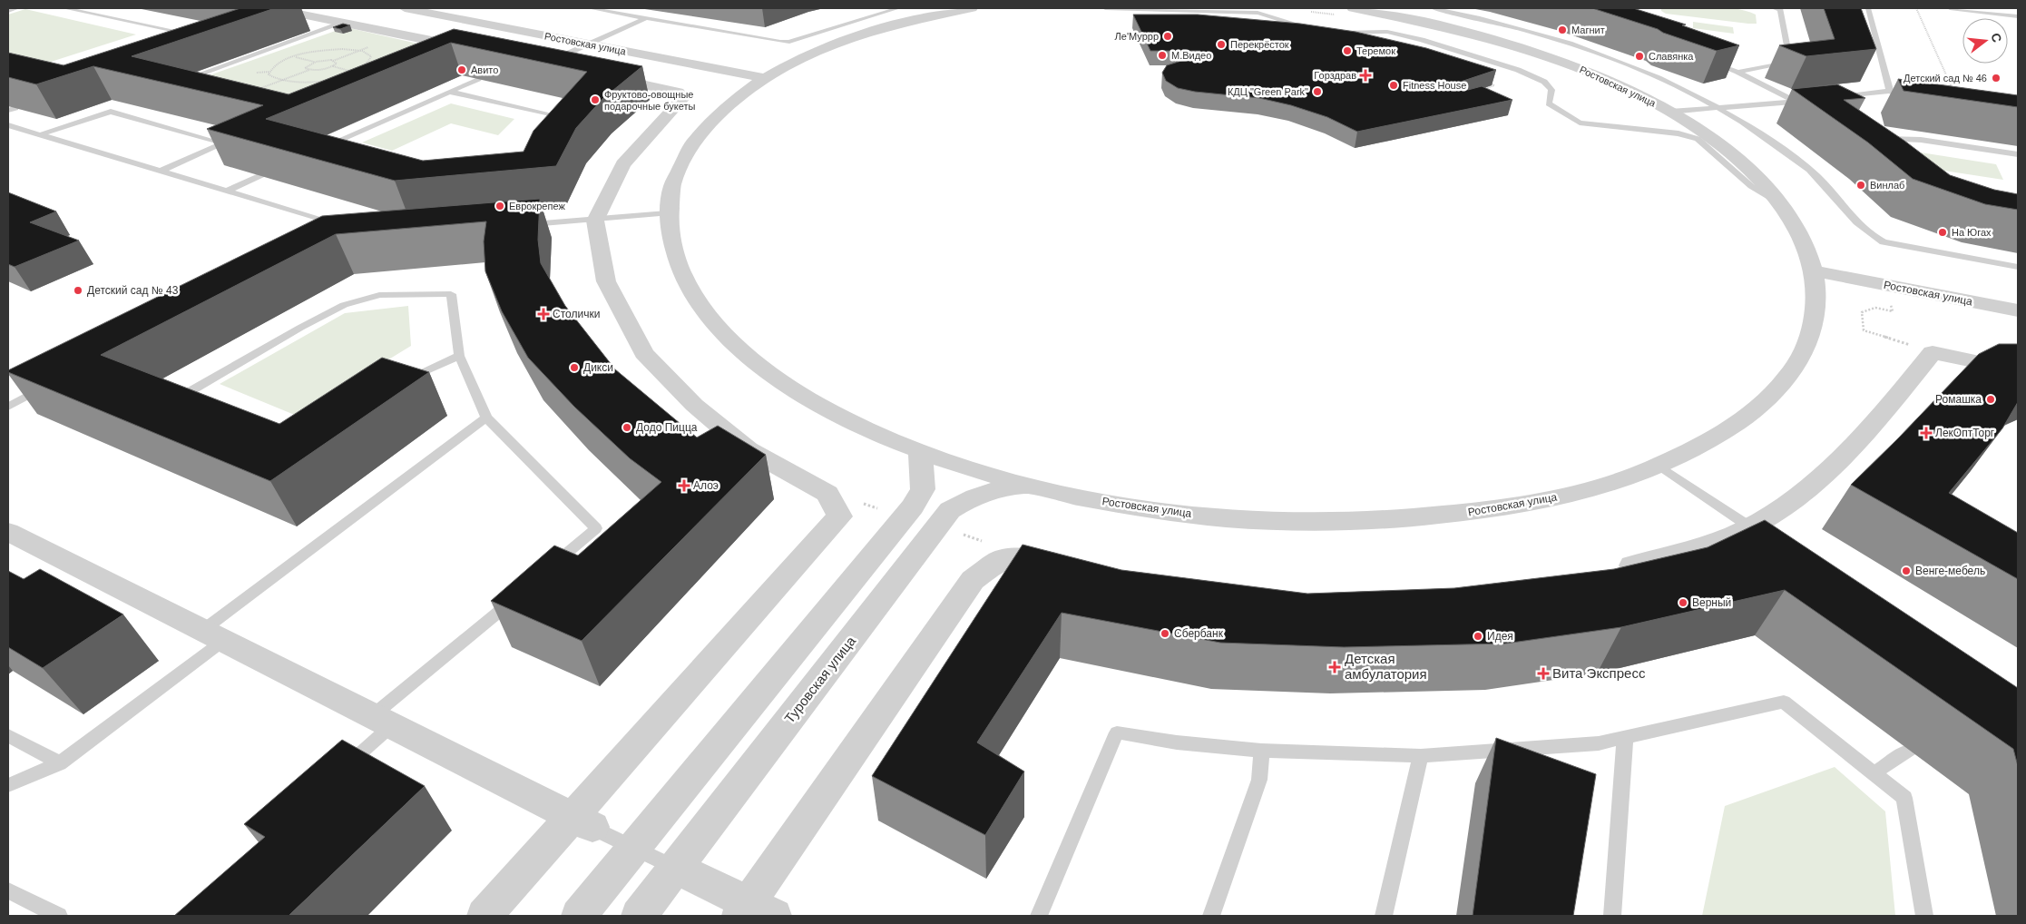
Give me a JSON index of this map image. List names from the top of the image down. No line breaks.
{"streets":{"street":["Ростовская улица","Туровская улица"]},"crossings":[["Ростовская улица","Туровская улица"]],"places":{"other":["Магнит","Ле'Муррр","Перекрёсток","Теремок","М.Видео","Славянка","Авито","Детский сад № 46","Fitness House","КДЦ \"Green Park\"","Фруктово-овощные подарочные букеты","Винлаб","Еврокрепеж","На Югах","Детский сад № 43","Дикси","Ромашка","Додо Пицца","Венге-мебель","Верный","Сбербанк","Идея"],"health":["Горздрав","Столички","ЛекОптТорг","Алоэ","Детская амбулатория","Вита Экспресс"]},"north":"right"}
